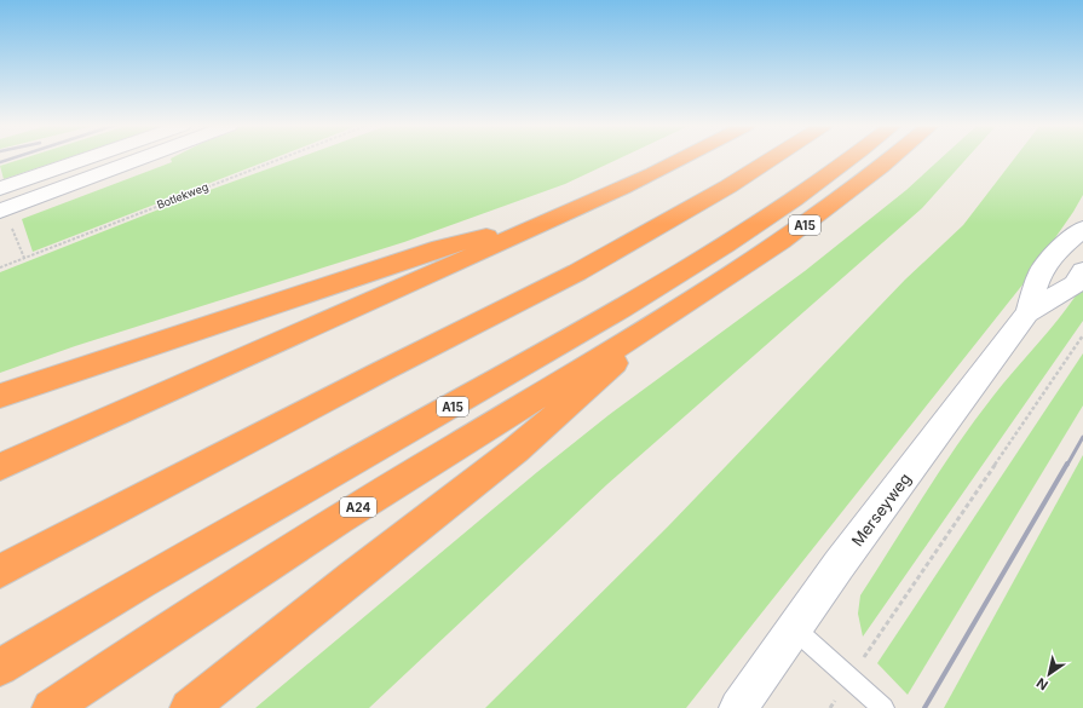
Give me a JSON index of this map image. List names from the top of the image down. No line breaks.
{"streets":{"highway":["A15","A24"],"street":["Merseyweg"],"path":["Botlekweg"]},"crossings":[["A15","A24"]],"north":"bottom left"}
